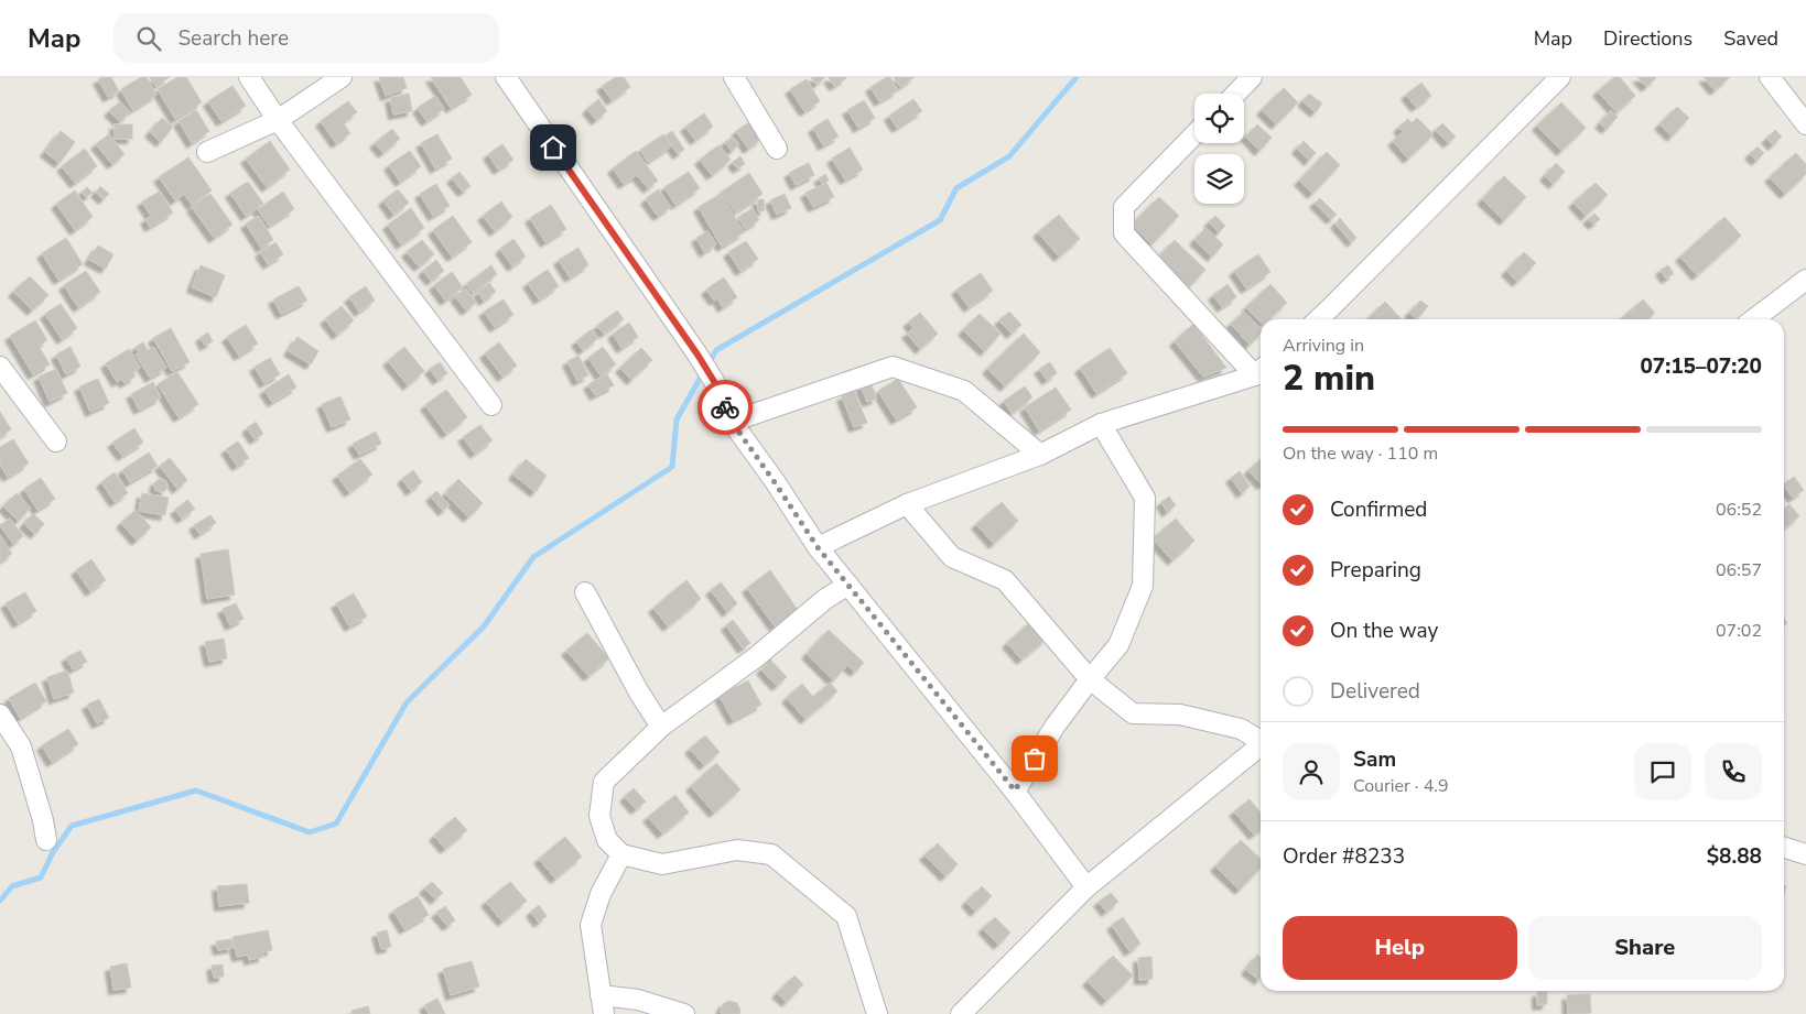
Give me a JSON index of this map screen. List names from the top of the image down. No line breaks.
{"page":{"header":"Map","search":"Search here","nav":["Map","Directions","Saved"],"heading":["2 min","Arriving in","07:15–07:20"],"panel":["Sam","Courier · 4.9","Order #8233","$8.88"],"bar":"On the way · 110 m","list":[["Confirmed","06:52"],["Preparing","06:57"],["On the way","07:02"],"Delivered"],"buttons":["Help","Share"]}}
